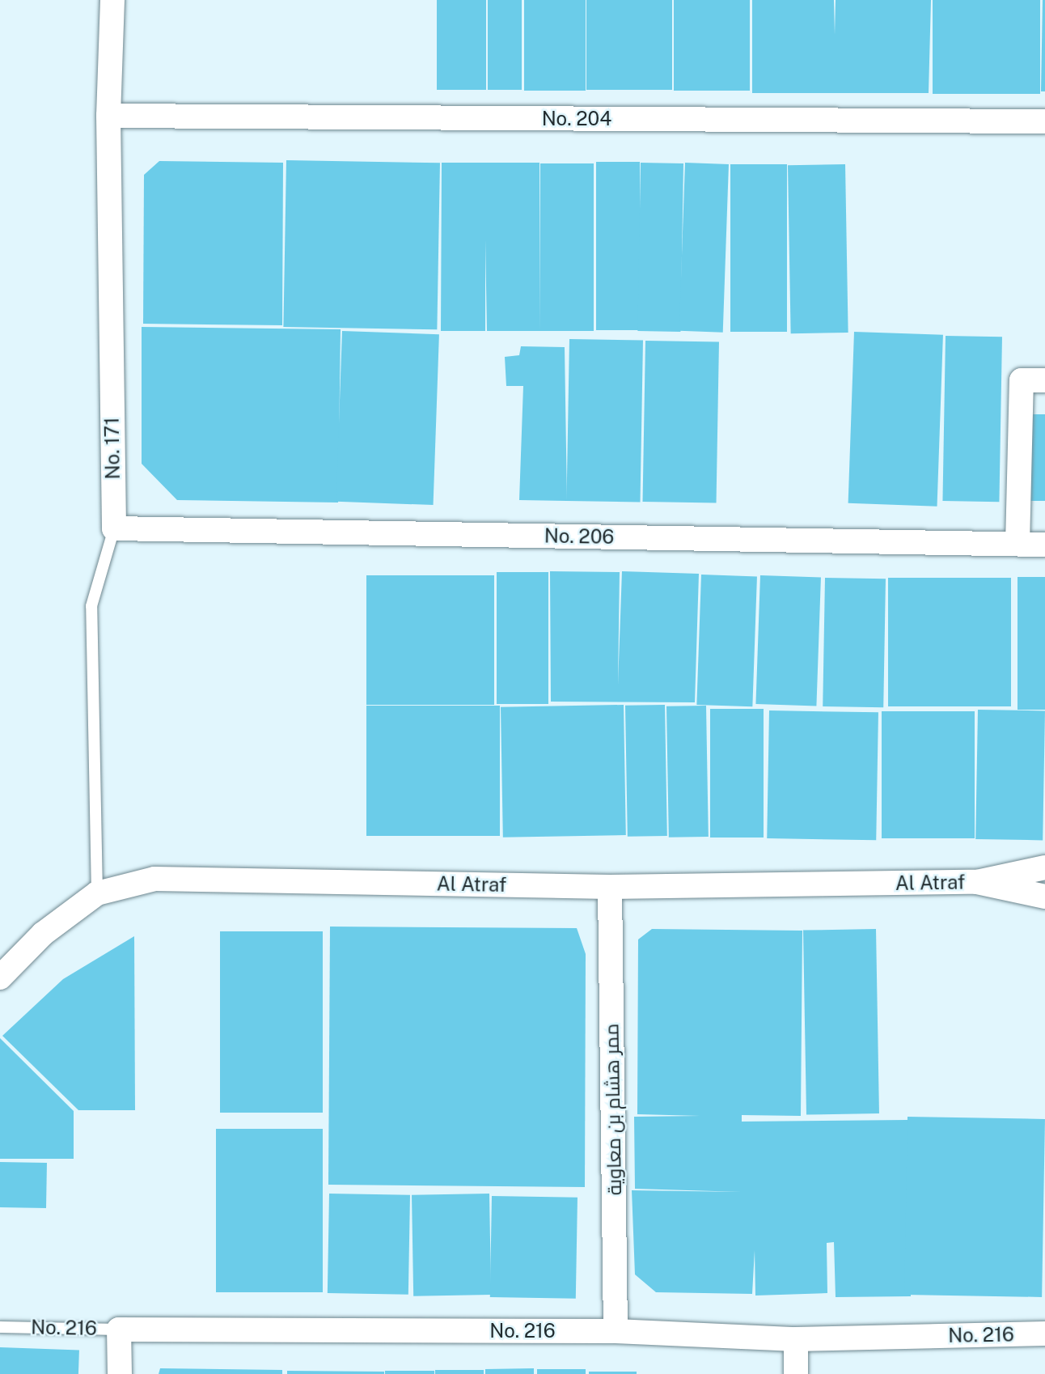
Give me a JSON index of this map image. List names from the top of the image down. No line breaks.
{"streets":{"street":["No. 204","No. 171","No. 206","Al Atraf","ممر هشام بن معاوية","No. 216"]},"crossings":[["No. 204","No. 171"],["No. 171","No. 206"],["No. 171","Al Atraf"],["Al Atraf","ممر هشام بن معاوية"],["ممر هشام بن معاوية","No. 216"]]}
